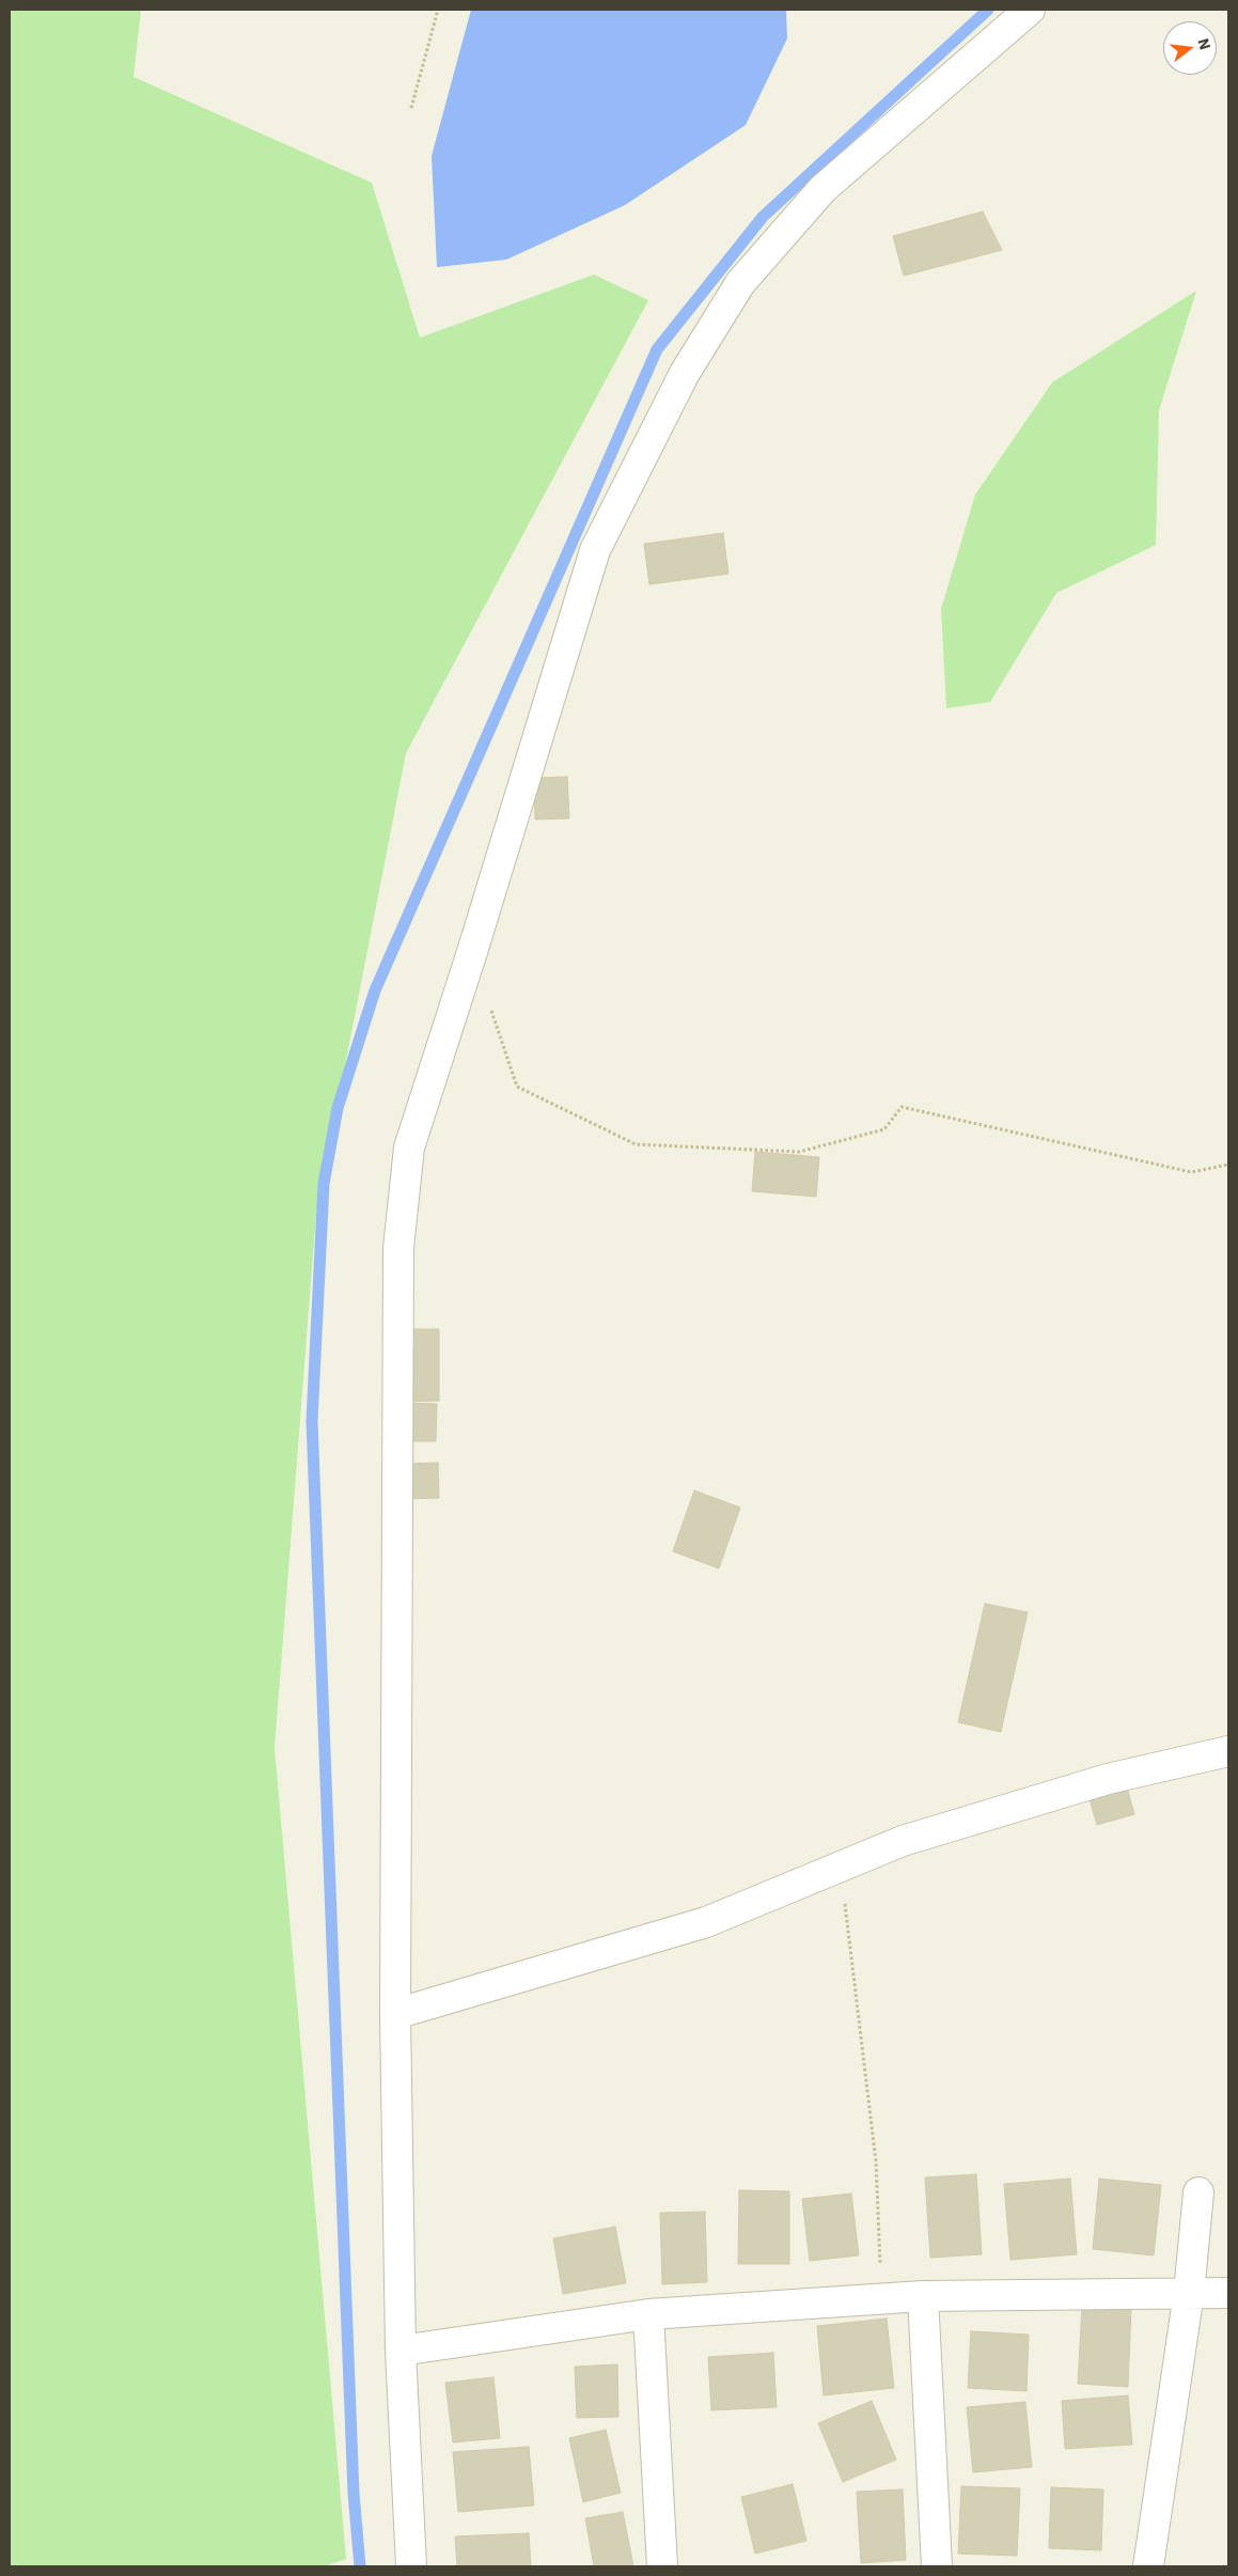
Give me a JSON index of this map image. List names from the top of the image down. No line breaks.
{"north":"right"}
